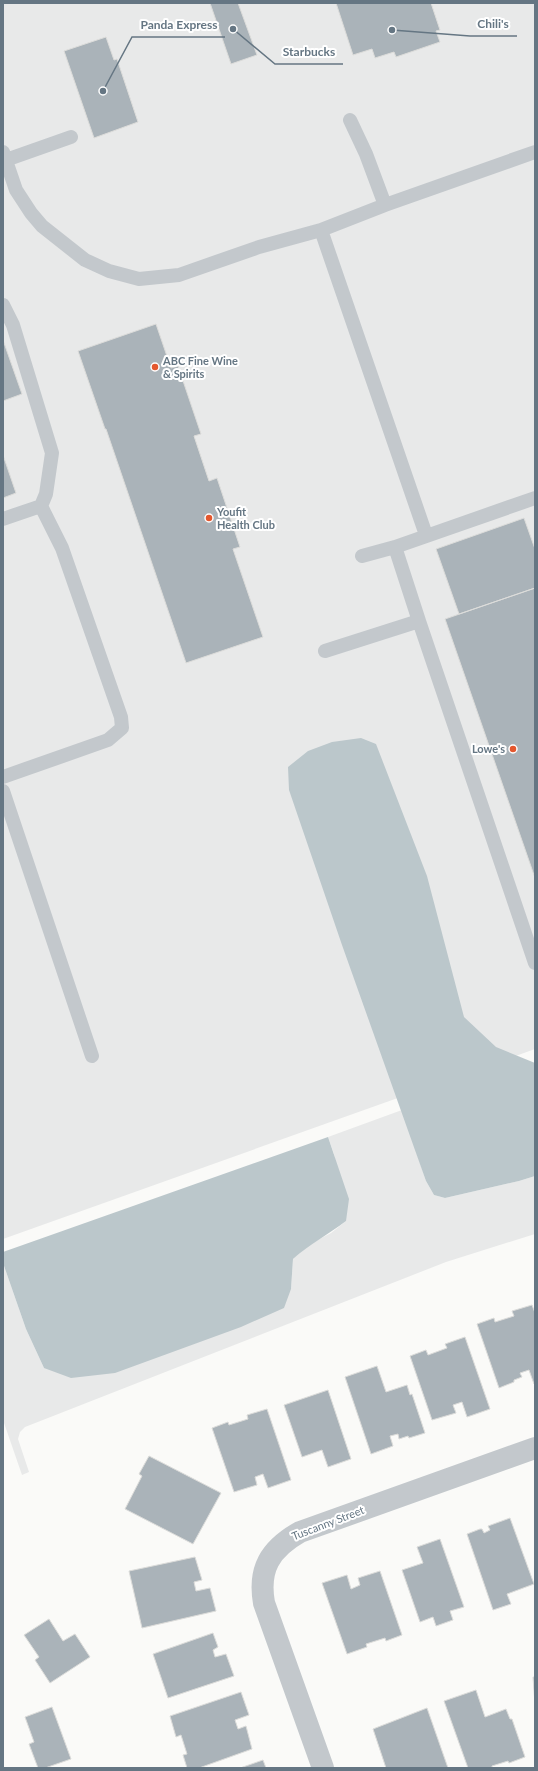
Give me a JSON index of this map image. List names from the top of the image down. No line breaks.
{"streets":{"street":["Tuscanny Street"]},"places":["Starbucks","Chili's","Panda Express","ABC Fine Wine & Spirits","Youfit Health Club","Lowe's"]}
